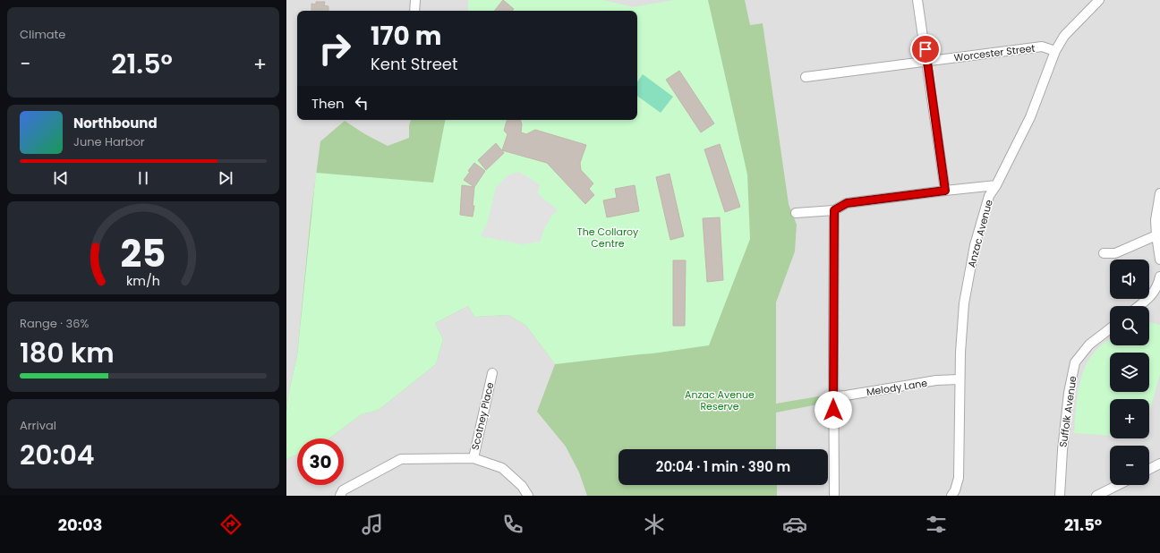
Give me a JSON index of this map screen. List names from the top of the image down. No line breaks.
{"streets":{"street":["Worcester Street","Anzac Avenue","Melody Lane","Suffolk Avenue","Scotney Place"]},"crossings":[["Worcester Street","Anzac Avenue"],["Anzac Avenue","Melody Lane"]],"parks":["The Collaroy Centre","Anzac Avenue Reserve"],"page":{"tile":["Climate",["Range · 36%","180 km"],["Arrival","20:04"]],"turn":["170 m","Kent Street"],"heat":["−","21.5°","+"],"then":"Then","song":["Northbound","June Harbor"],"map_buttons":["+","−"],"limit":"30","trip":"20:04 · 1 min · 390 m","tabs":["20:03","21.5°"],"gauge":["25","km/h"]}}
